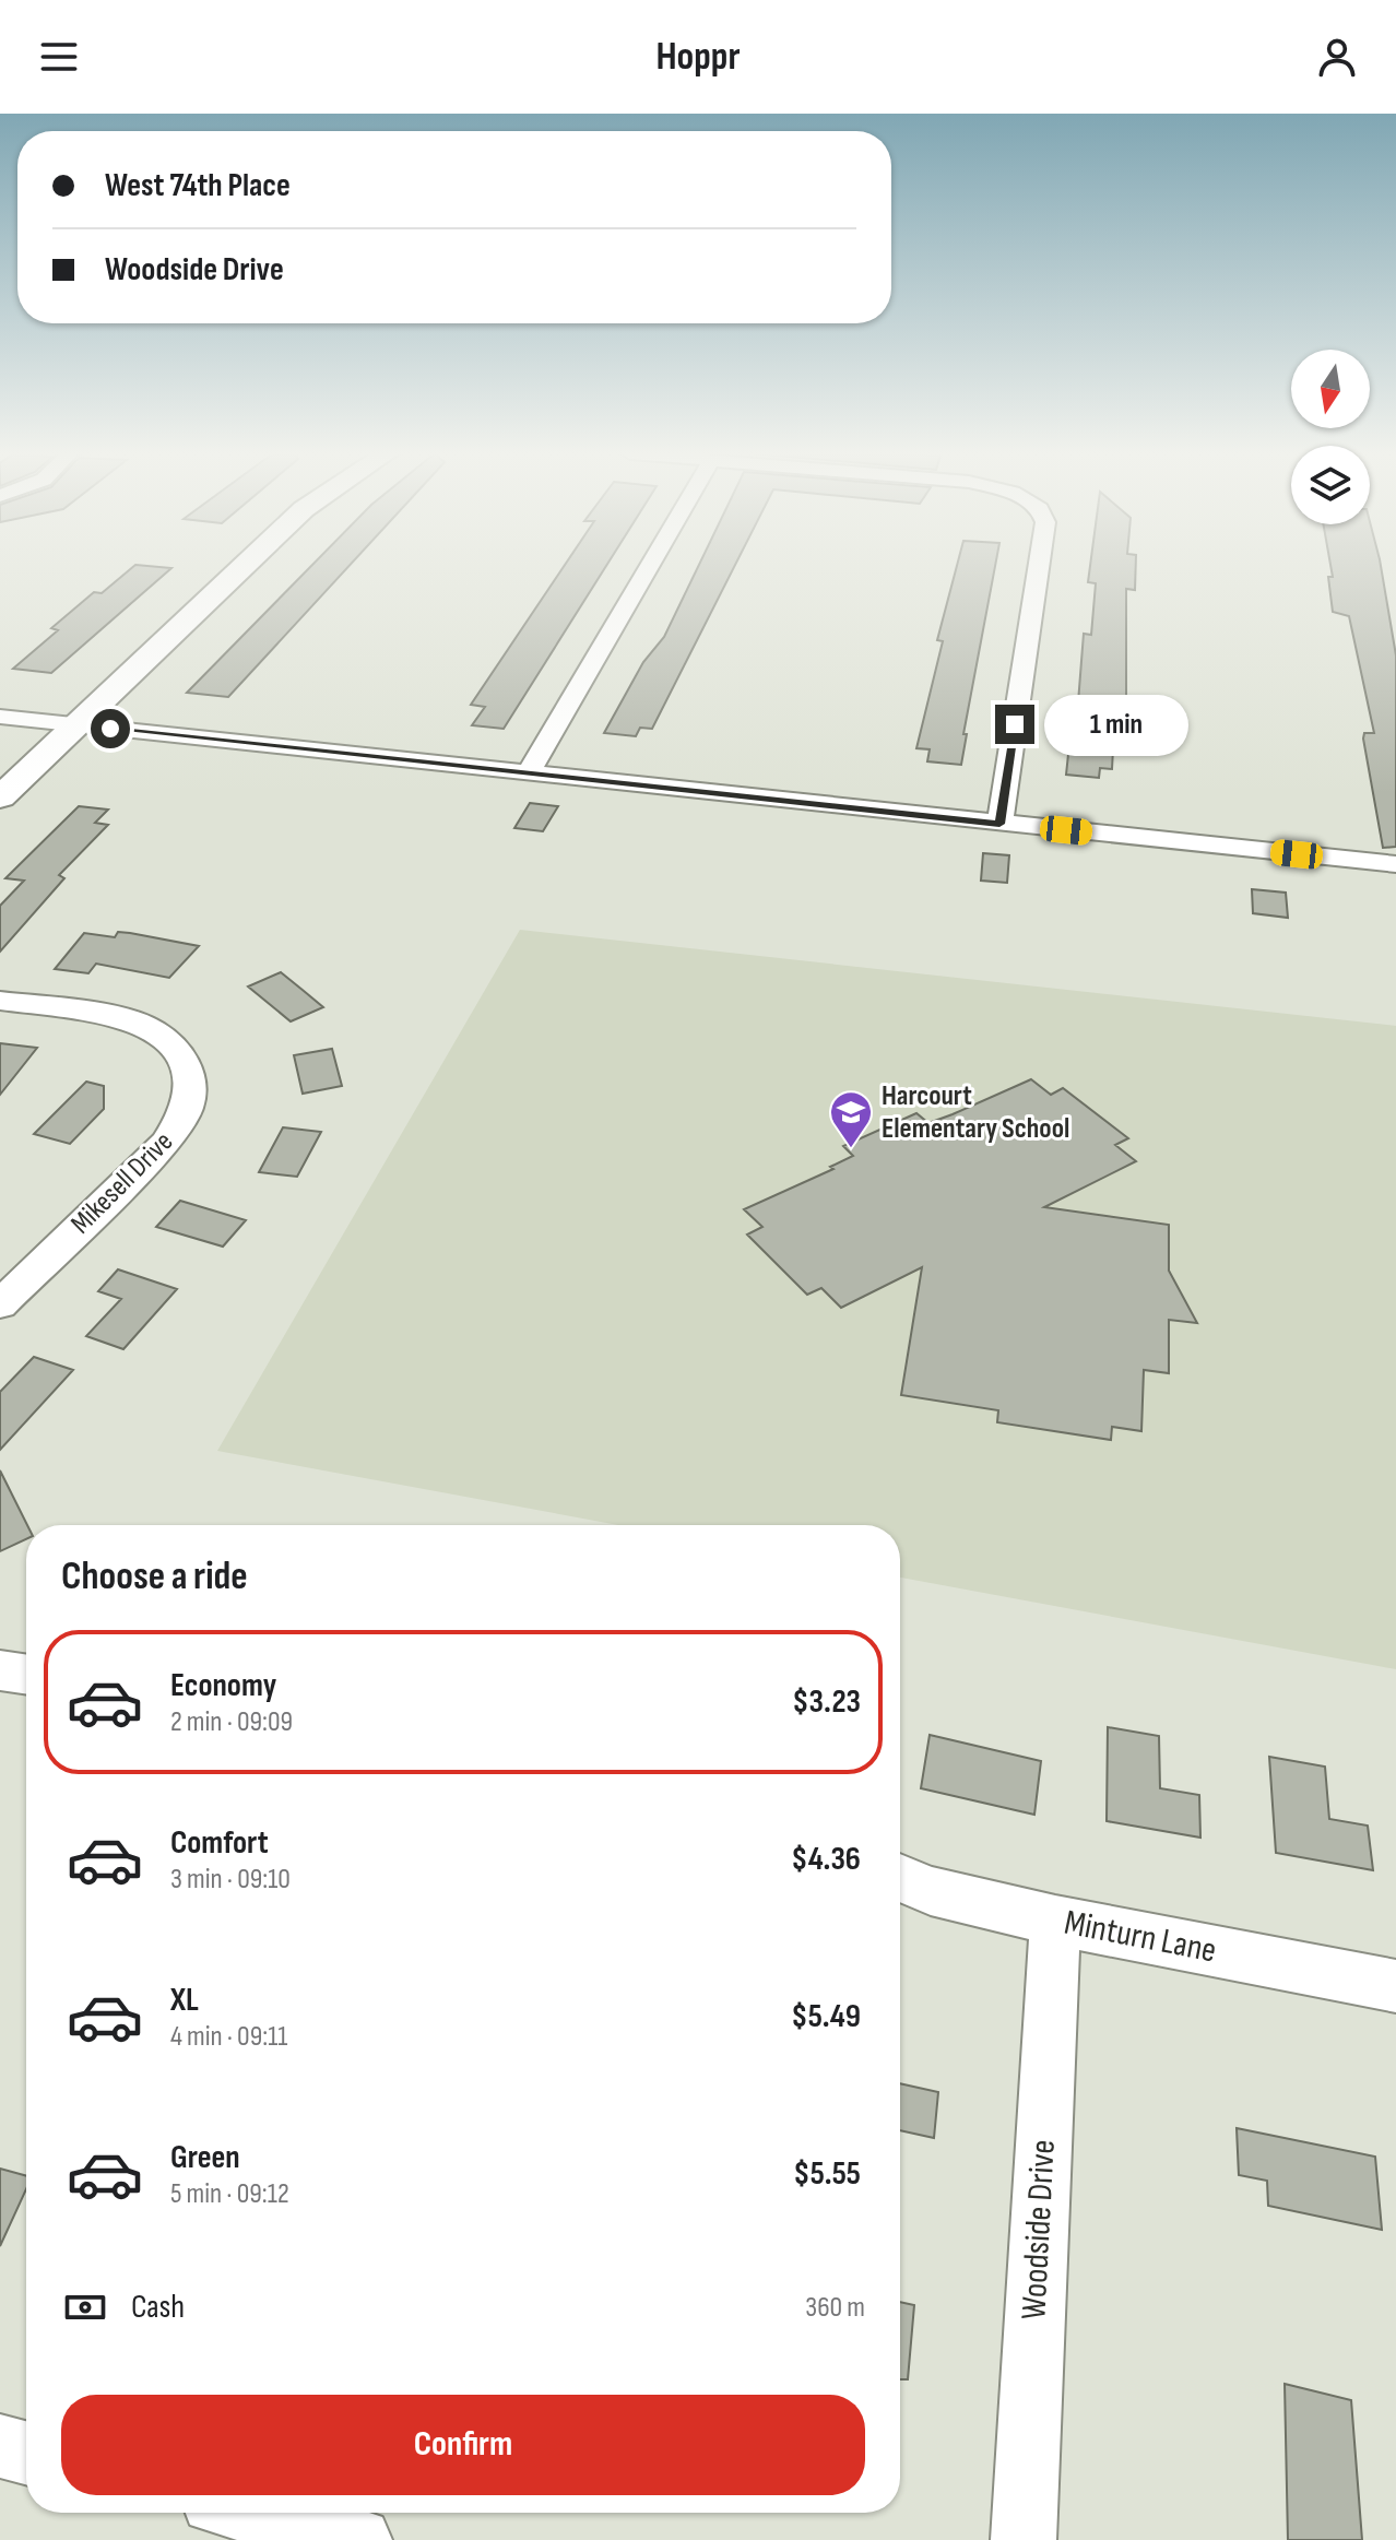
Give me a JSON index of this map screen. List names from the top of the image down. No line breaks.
{"streets":{"street":["Mikesell Drive","Minturn Lane","Woodside Drive"]},"crossings":[["Minturn Lane","Woodside Drive"]],"places":{"school or university":["Harcourt Elementary School"]},"north":"bottom","page":{"header":"Hoppr","banner":["West 74th Place","Woodside Drive"],"bubble":"1 min","heading":"Choose a ride","list":[{"name":"Economy","note":"2 min · 09:09","value":"$3.23"},{"name":"Comfort","note":"3 min · 09:10","value":"$4.36"},{"name":"XL","note":"4 min · 09:11","value":"$5.49"},{"name":"Green","note":"5 min · 09:12","value":"$5.55"}],"pay":["Cash","360 m"],"buttons":"Confirm"}}
